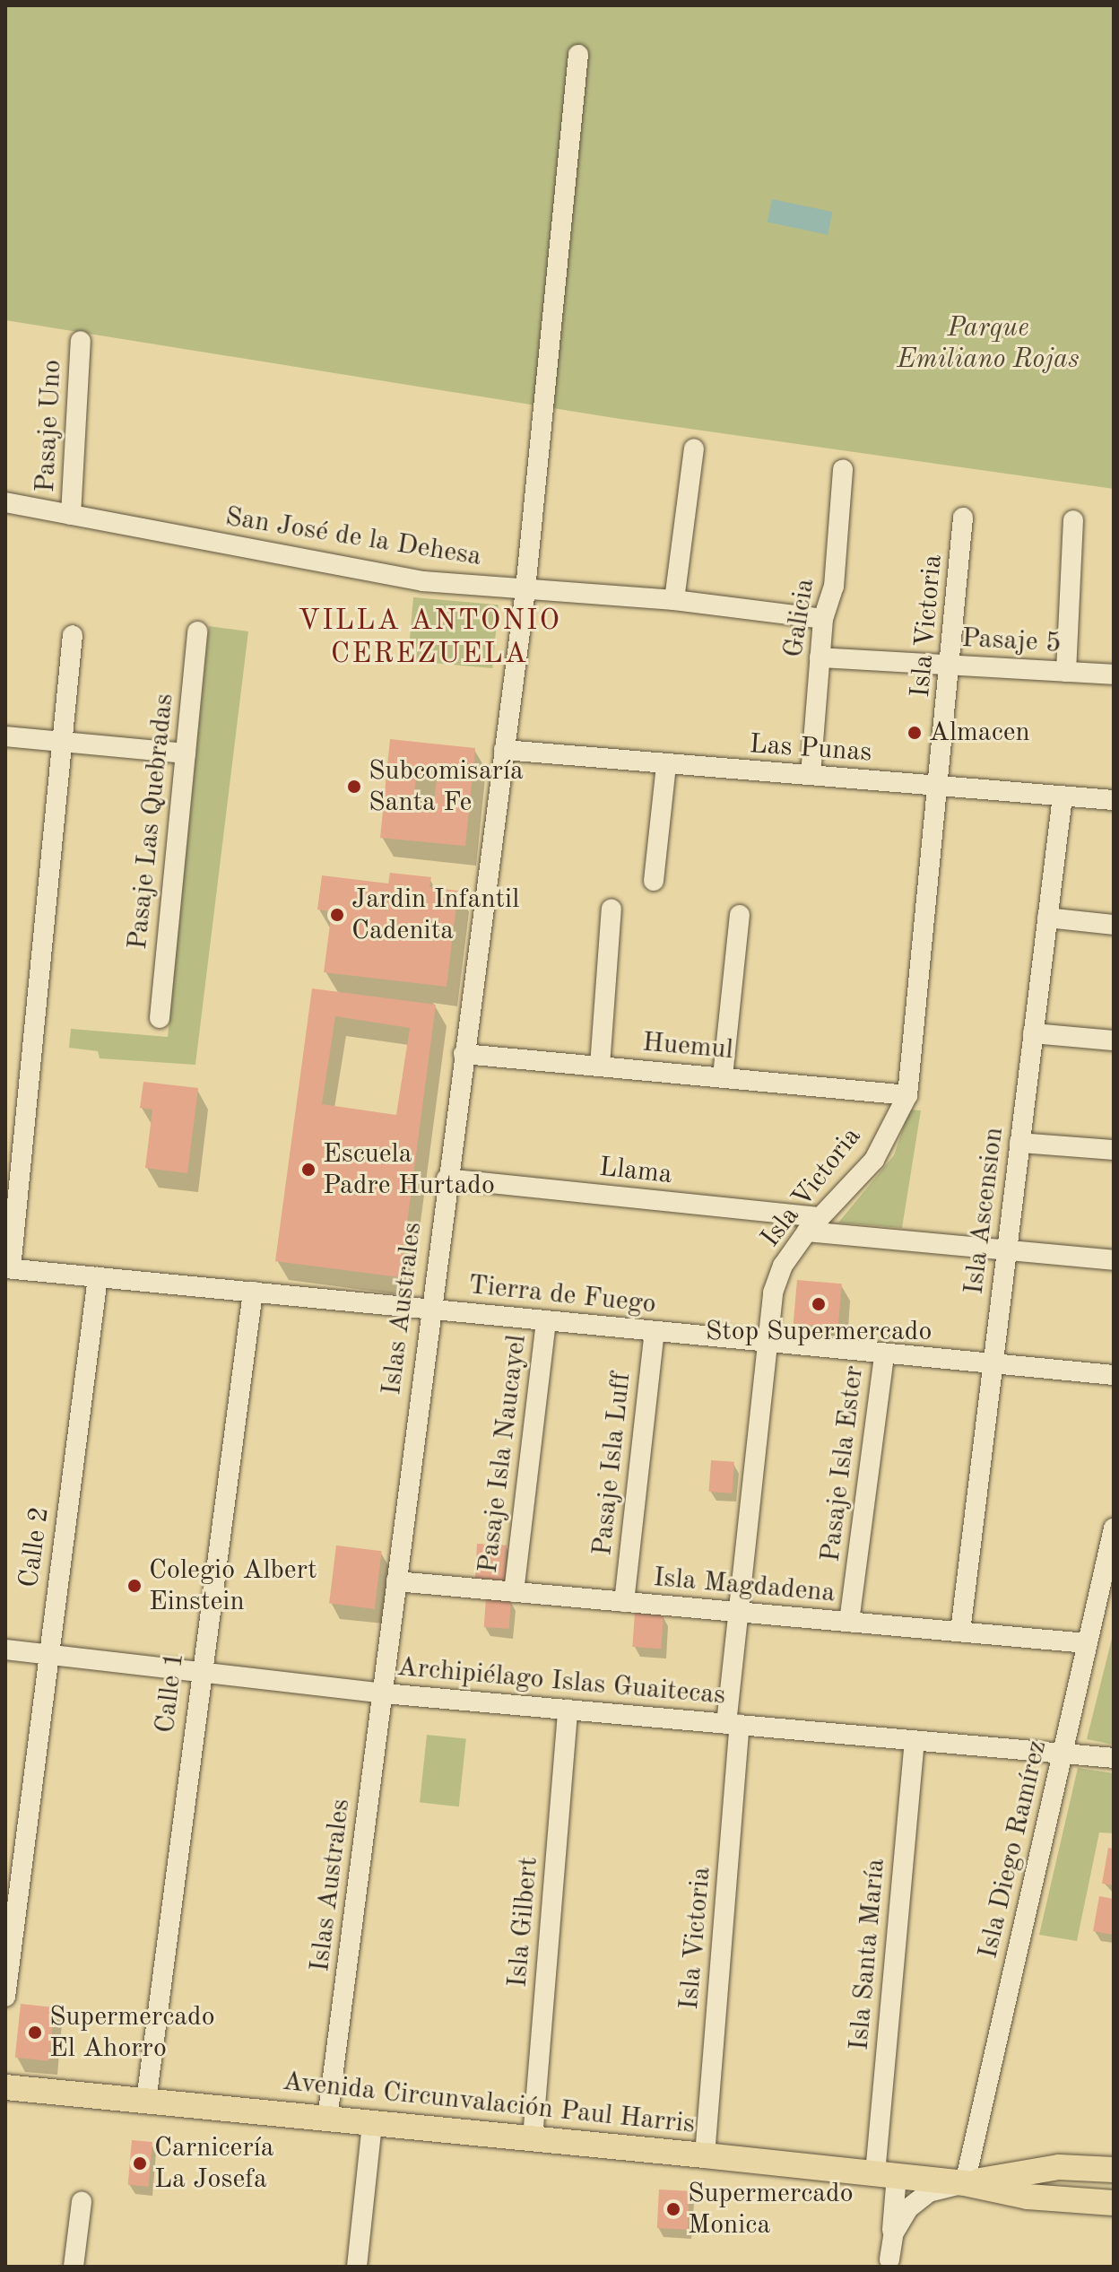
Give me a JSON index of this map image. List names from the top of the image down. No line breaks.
{"streets":{"main road":["Avenida Circunvalación Paul Harris"],"street":["Pasaje Uno","San José de la Dehesa","Galicia","Isla Victoria","Pasaje 5","Las Punas","Pasaje Las Quebradas","Huemul","Llama","Isla Ascension","Tierra de Fuego","Islas Australes","Pasaje Isla Naucayel","Pasaje Isla Luff","Pasaje Isla Ester","Calle 2","Isla Magdadena","Archipiélago Islas Guaitecas","Calle 1","Isla Diego Ramírez","Isla Gilbert","Isla Santa María"]},"crossings":[["Pasaje Uno","San José de la Dehesa"],["San José de la Dehesa","Galicia"],["San José de la Dehesa","Islas Australes"],["Galicia","Pasaje 5"],["Galicia","Las Punas"],["Isla Victoria","Pasaje 5"],["Isla Victoria","Las Punas"],["Isla Victoria","Huemul"],["Isla Victoria","Llama"],["Isla Victoria","Tierra de Fuego"],["Isla Victoria","Isla Magdadena"],["Isla Victoria","Archipiélago Islas Guaitecas"],["Isla Victoria","Avenida Circunvalación Paul Harris"],["Las Punas","Isla Ascension"],["Las Punas","Islas Australes"],["Huemul","Islas Australes"],["Llama","Isla Ascension"],["Llama","Islas Australes"],["Isla Ascension","Tierra de Fuego"],["Isla Ascension","Isla Magdadena"],["Tierra de Fuego","Islas Australes"],["Tierra de Fuego","Pasaje Isla Naucayel"],["Tierra de Fuego","Pasaje Isla Luff"],["Tierra de Fuego","Pasaje Isla Ester"],["Tierra de Fuego","Calle 2"],["Tierra de Fuego","Calle 1"],["Islas Australes","Isla Magdadena"],["Islas Australes","Archipiélago Islas Guaitecas"],["Islas Australes","Avenida Circunvalación Paul Harris"],["Pasaje Isla Naucayel","Isla Magdadena"],["Pasaje Isla Luff","Isla Magdadena"],["Pasaje Isla Ester","Isla Magdadena"],["Calle 2","Archipiélago Islas Guaitecas"],["Isla Magdadena","Isla Diego Ramírez"],["Archipiélago Islas Guaitecas","Calle 1"],["Archipiélago Islas Guaitecas","Isla Diego Ramírez"],["Archipiélago Islas Guaitecas","Isla Gilbert"],["Archipiélago Islas Guaitecas","Isla Santa María"],["Calle 1","Avenida Circunvalación Paul Harris"],["Isla Diego Ramírez","Avenida Circunvalación Paul Harris"],["Isla Gilbert","Avenida Circunvalación Paul Harris"],["Isla Santa María","Avenida Circunvalación Paul Harris"]],"districts":["VILLA ANTONIO CEREZUELA"],"parks":["Parque Emiliano Rojas"],"places":["Almacen","Subcomisaría Santa Fe","Jardin Infantil Cadenita","Escuela Padre Hurtado","Stop Supermercado","Colegio Albert Einstein","Supermercado El Ahorro","Carnicería La Josefa","Supermercado Monica"]}
